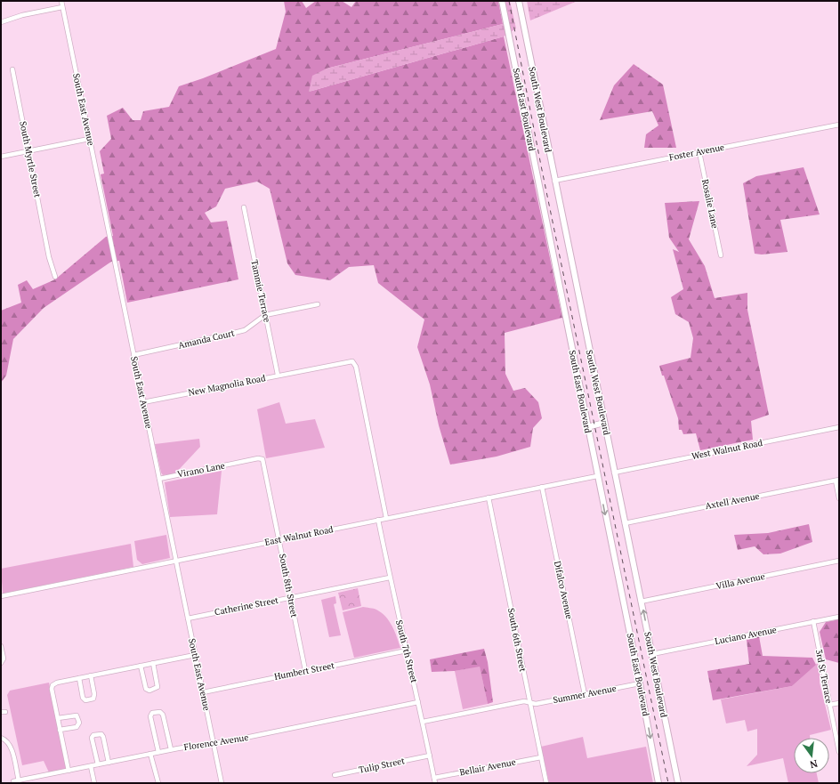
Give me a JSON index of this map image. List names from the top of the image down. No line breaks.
{"streets":{"main road":["South East Boulevard","South West Boulevard"],"street":["South East Avenue","Foster Avenue","South Myrtle Street","Rosalie Lane","Tammie Terrace","Amanda Court","New Magnolia Road","West Walnut Road","Virano Lane","Axtell Avenue","East Walnut Road","Villa Avenue","South 8th Street","Difalco Avenue","Catherine Street","Luciano Avenue","South 6th Street","South 7th Street","Humbert Street","3rd St Terrace","Summer Avenue","Florence Avenue","Tulip Street","Bellair Avenue"]},"crossings":[["South East Avenue","Amanda Court"],["South East Avenue","New Magnolia Road"],["South East Avenue","Virano Lane"],["South East Avenue","East Walnut Road"],["South East Avenue","Catherine Street"],["South East Avenue","Humbert Street"],["South East Avenue","Florence Avenue"],["South East Boulevard","East Walnut Road"],["South East Boulevard","Summer Avenue"],["South West Boulevard","Foster Avenue"],["South West Boulevard","West Walnut Road"],["South West Boulevard","Axtell Avenue"],["South West Boulevard","Villa Avenue"],["South West Boulevard","Luciano Avenue"],["Foster Avenue","Rosalie Lane"],["Tammie Terrace","Amanda Court"],["Tammie Terrace","New Magnolia Road"],["New Magnolia Road","East Walnut Road"],["Virano Lane","South 8th Street"],["East Walnut Road","South 8th Street"],["East Walnut Road","Difalco Avenue"],["East Walnut Road","South 6th Street"],["East Walnut Road","South 7th Street"],["South 8th Street","Catherine Street"],["South 8th Street","Humbert Street"],["Difalco Avenue","Summer Avenue"],["Catherine Street","South 7th Street"],["Luciano Avenue","3rd St Terrace"],["South 6th Street","Summer Avenue"],["South 6th Street","Bellair Avenue"],["South 7th Street","Humbert Street"],["South 7th Street","Florence Avenue"],["South 7th Street","Tulip Street"],["South 7th Street","Bellair Avenue"]],"one_way":["South East Boulevard"],"north":"bottom"}
